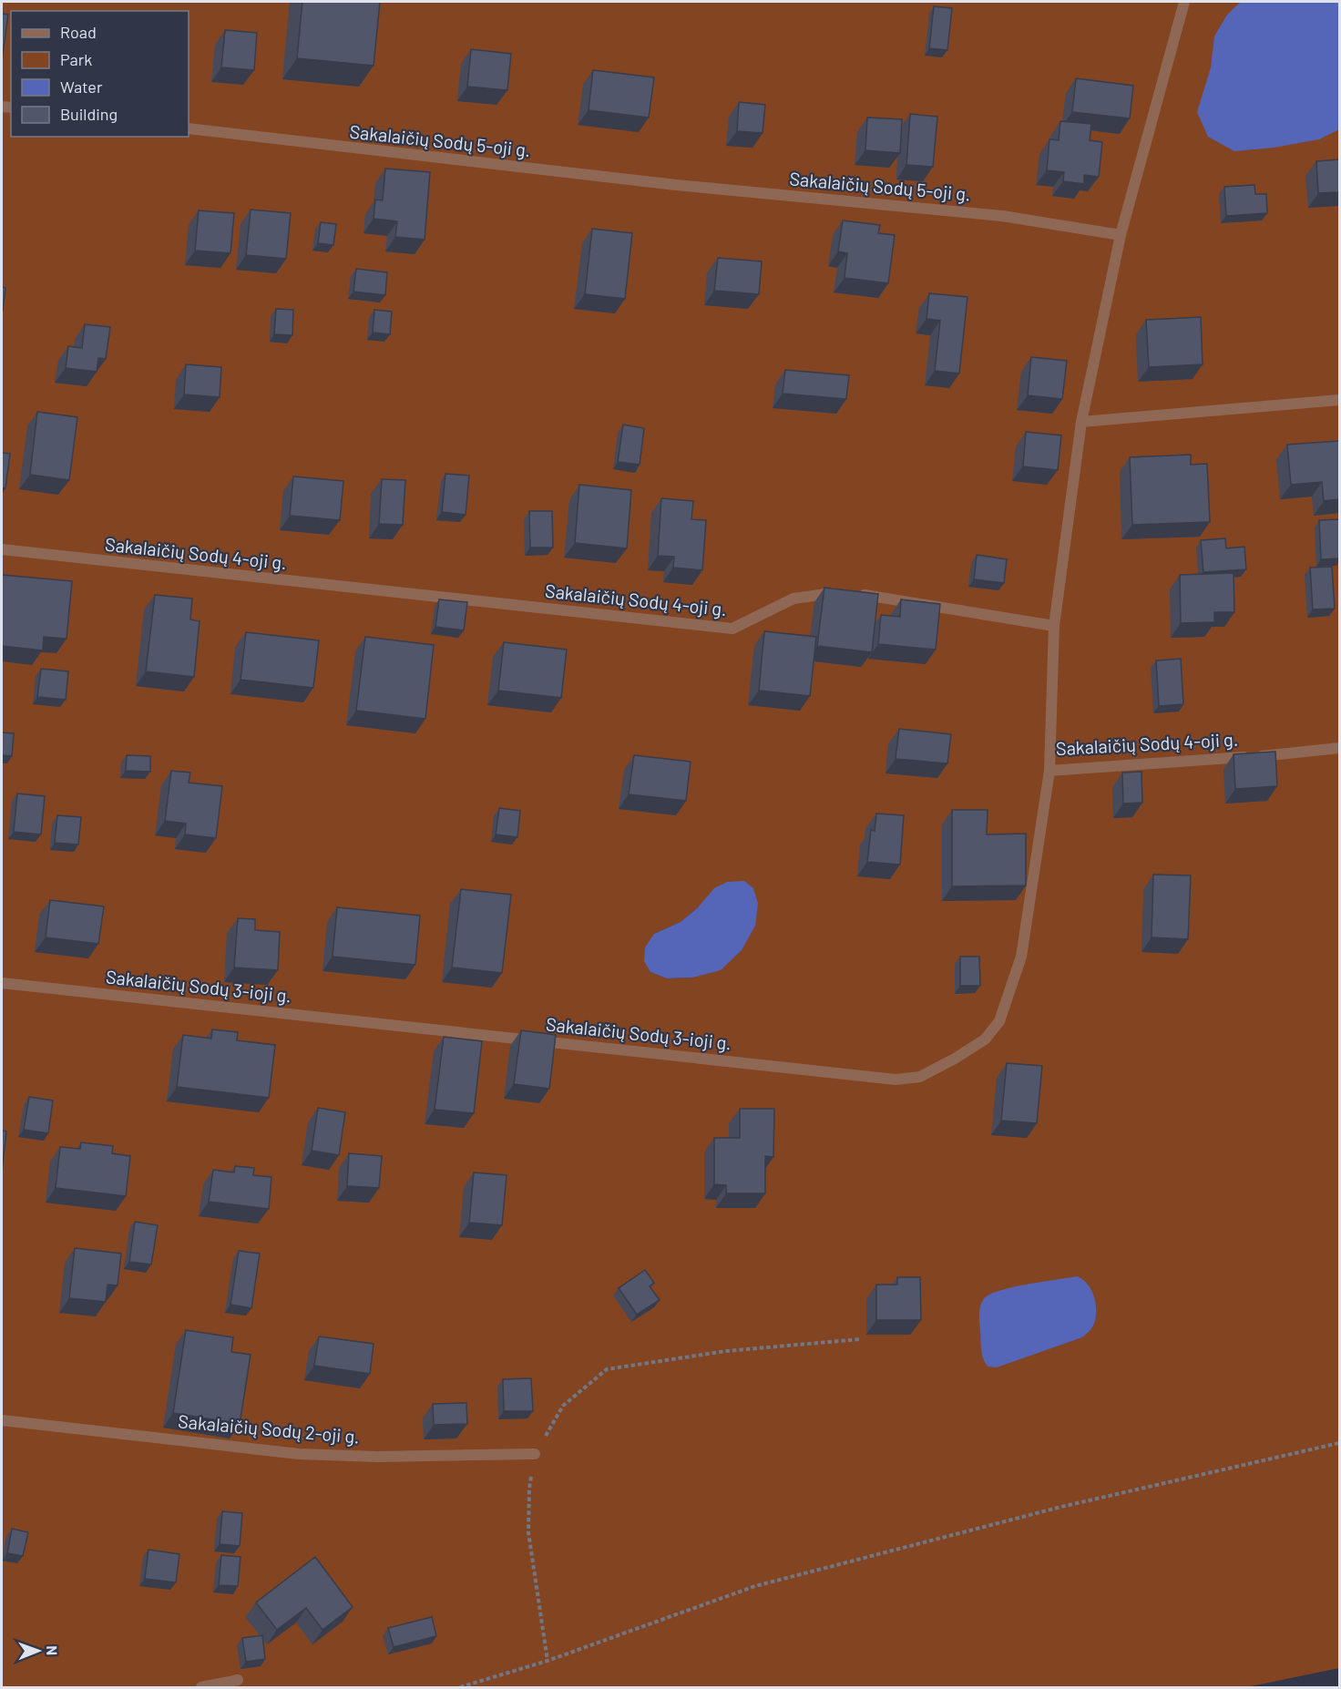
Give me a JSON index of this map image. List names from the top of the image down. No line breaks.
{"streets":{"street":["Sakalaičių Sodų 5-oji g.","Sakalaičių Sodų 4-oji g.","Sakalaičių Sodų 3-ioji g.","Sakalaičių Sodų 2-oji g."]},"crossings":[["Sakalaičių Sodų 4-oji g.","Sakalaičių Sodų 3-ioji g."]],"legend":["Road","Park","Water","Building"],"north":"right"}
